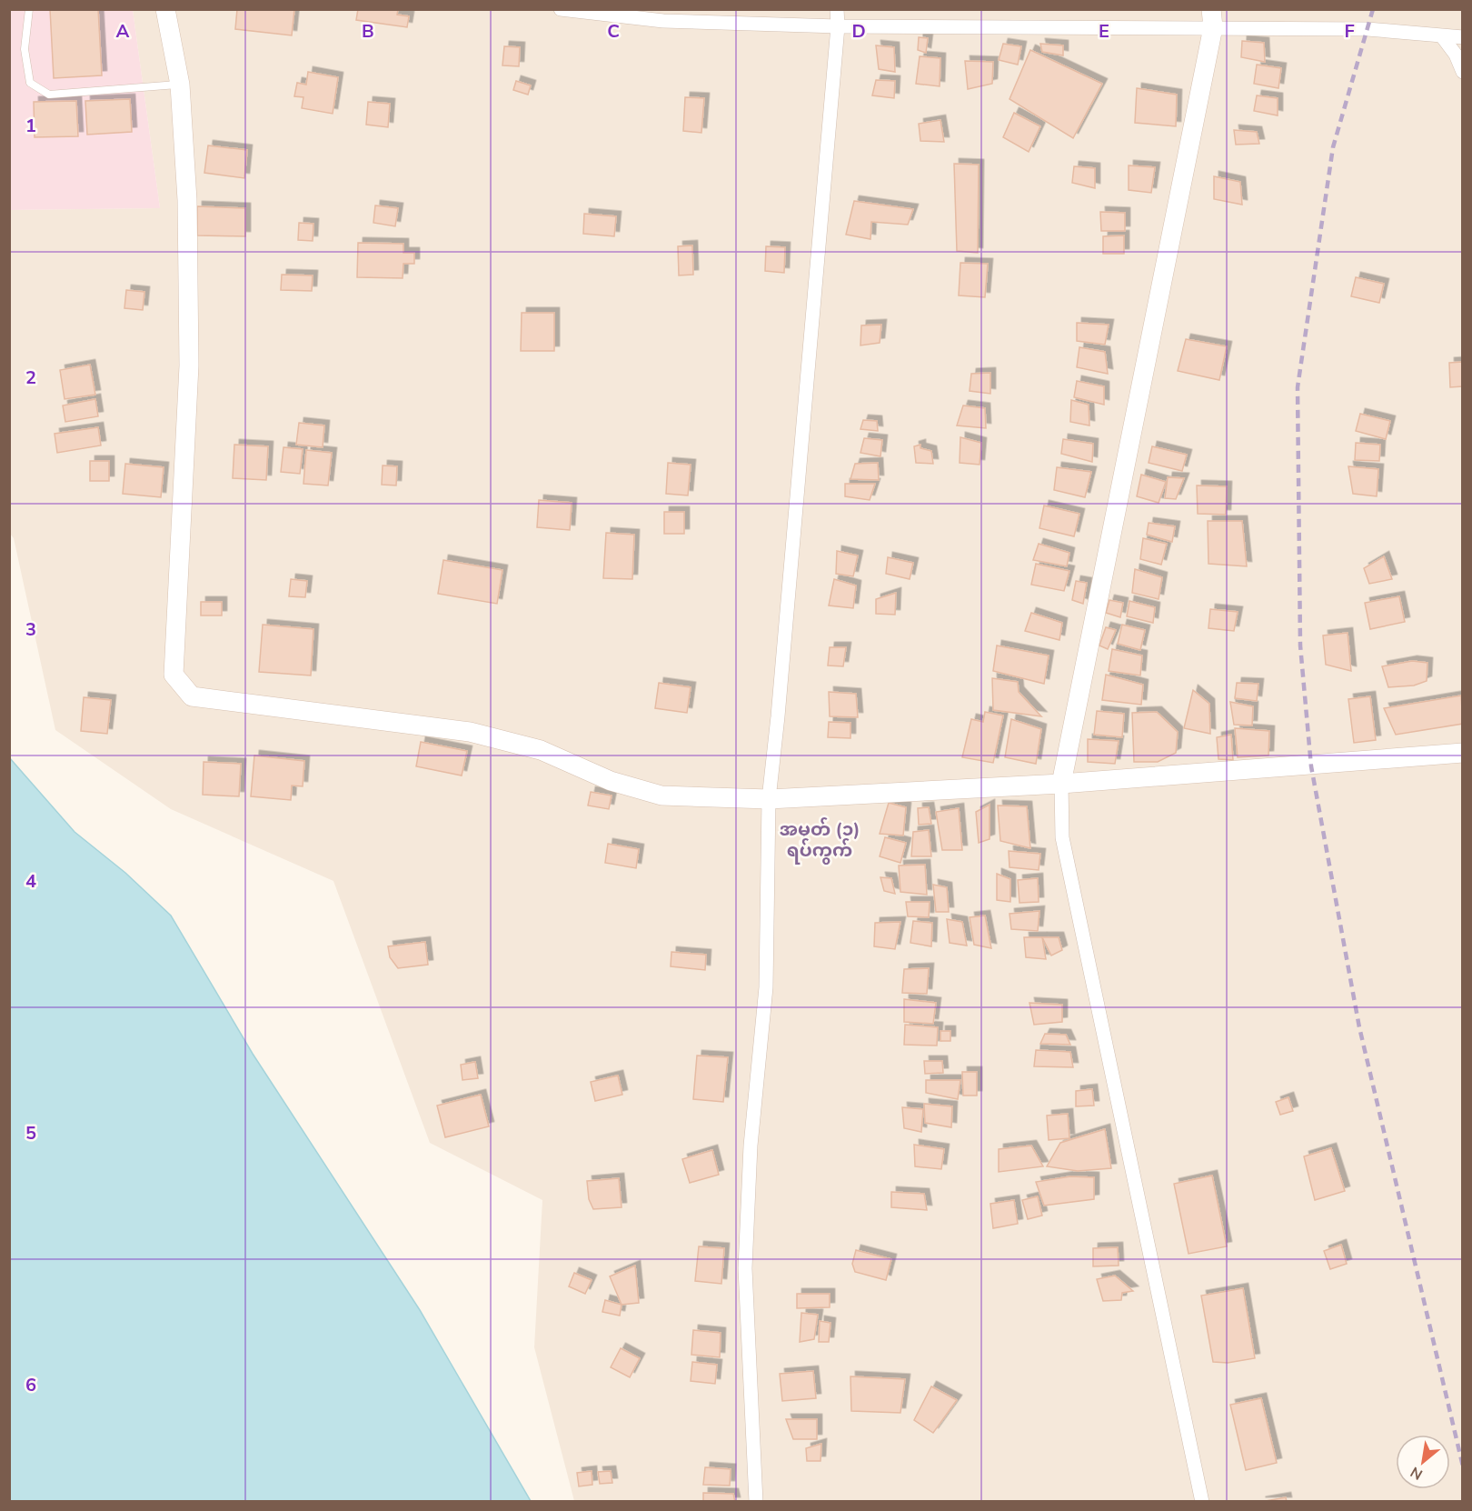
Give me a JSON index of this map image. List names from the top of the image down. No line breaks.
{"districts":["အမှတ် (၁) ရပ်ကွက်"],"north":"bottom left","grid":{"columns":["A","B","C","D","E","F"],"rows":["1","2","3","4","5","6"]}}
